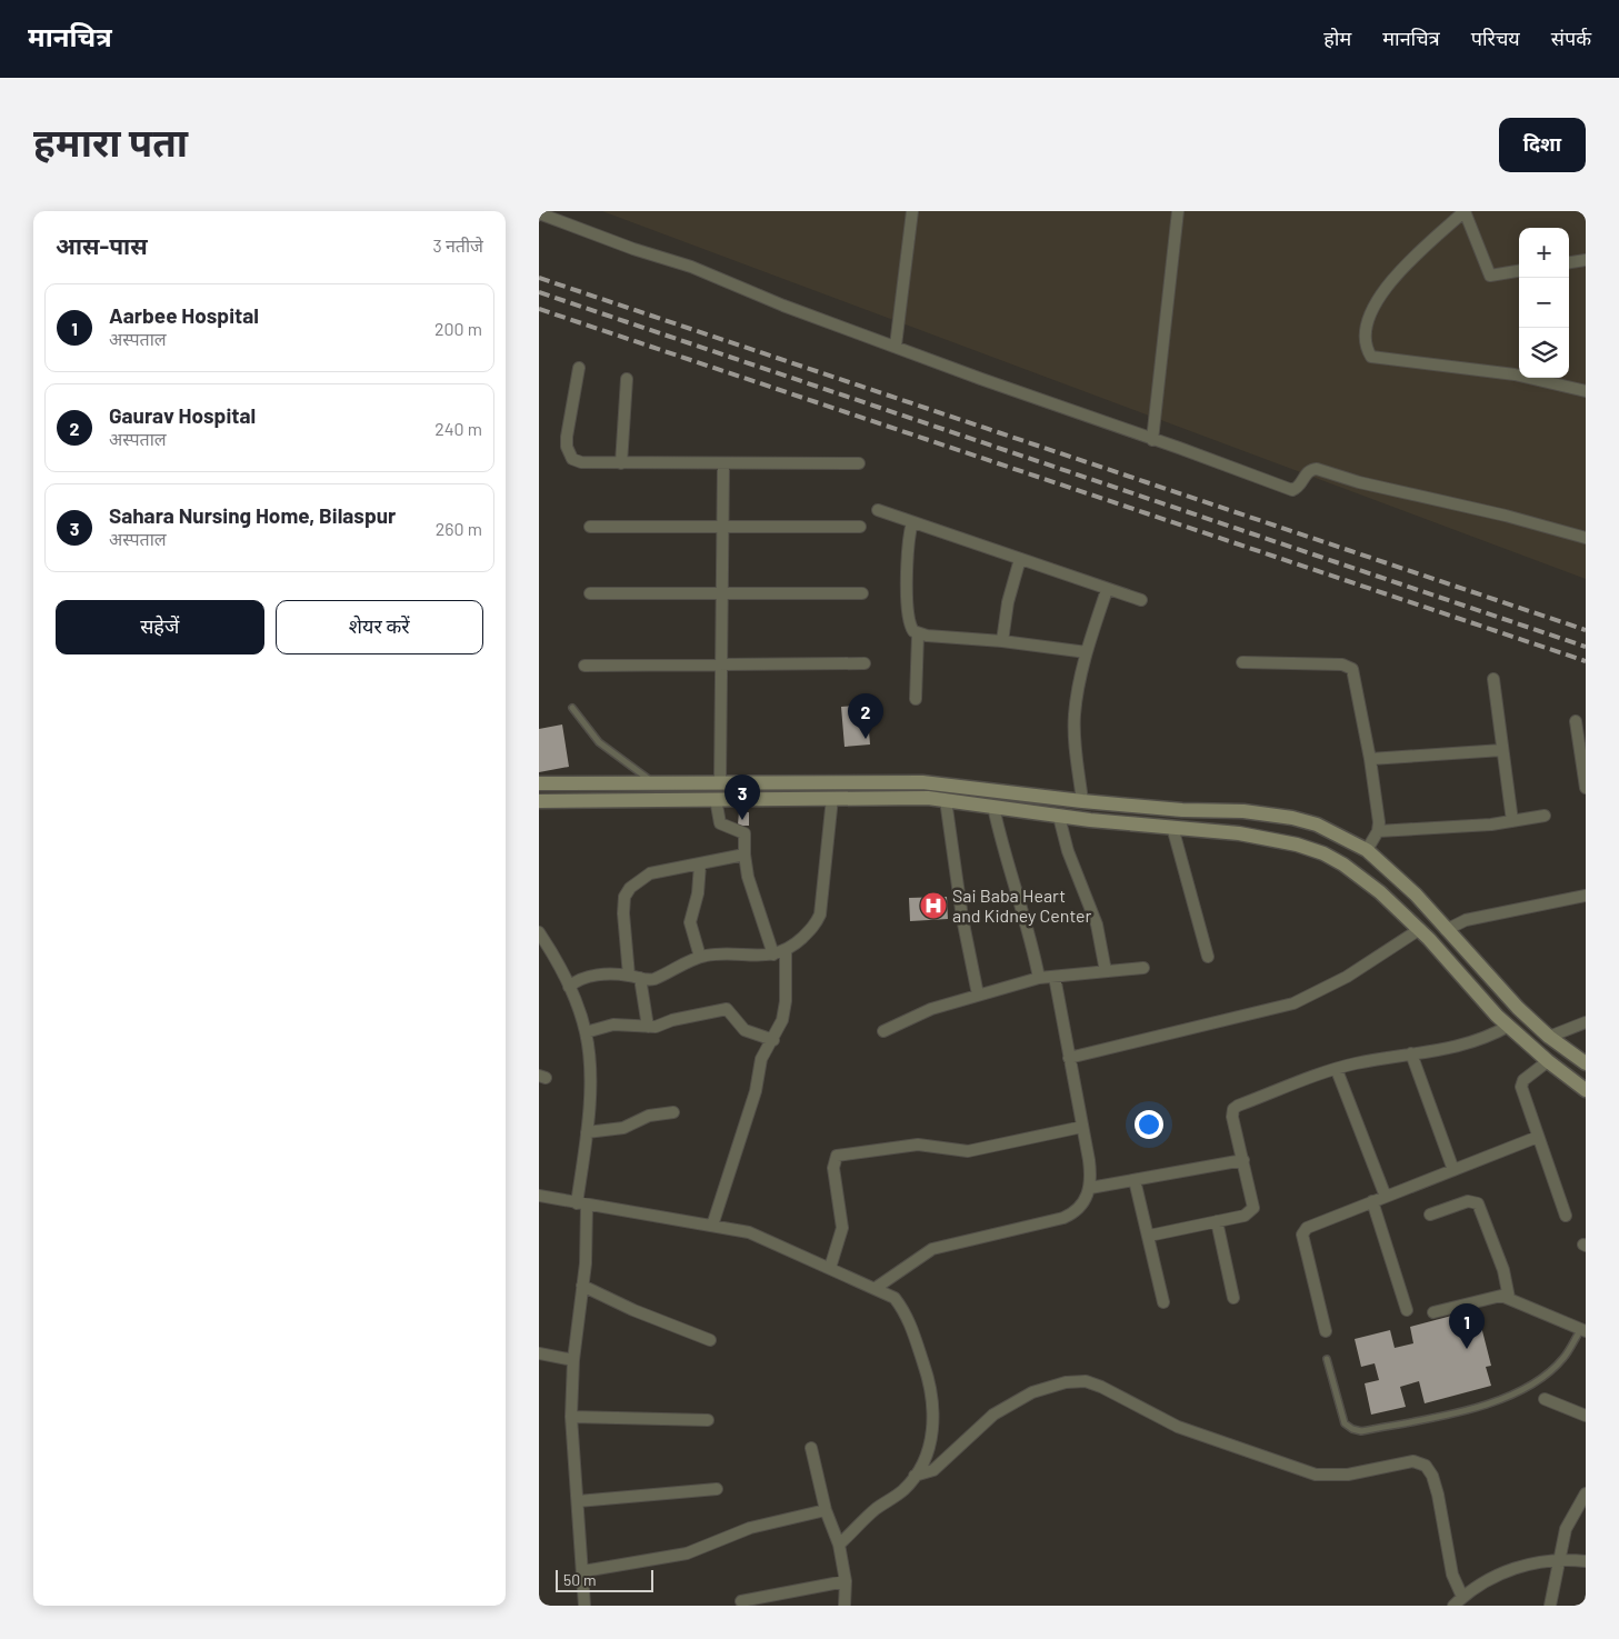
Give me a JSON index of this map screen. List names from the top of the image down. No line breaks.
{"places":{"hospital":["Sai Baba Heart and Kidney Center"]},"scale_bar":"50 m","page":{"header":"मानचित्र","nav":["होम","मानचित्र","परिचय","संपर्क"],"title":"हमारा पता","buttons":["दिशा",["सहेजें","शेयर करें"]],"heading":["आस-पास","3 नतीजे"],"map_buttons":["+","−"],"list":[{"mark":"1","name":"Aarbee Hospital","note":"अस्पताल","value":"200 m"},{"mark":"2","name":"Gaurav Hospital","note":"अस्पताल","value":"240 m"},{"mark":"3","name":"Sahara Nursing Home, Bilaspur","note":"अस्पताल","value":"260 m"}],"pins":["2","3","1"],"scale":"50 m"}}
